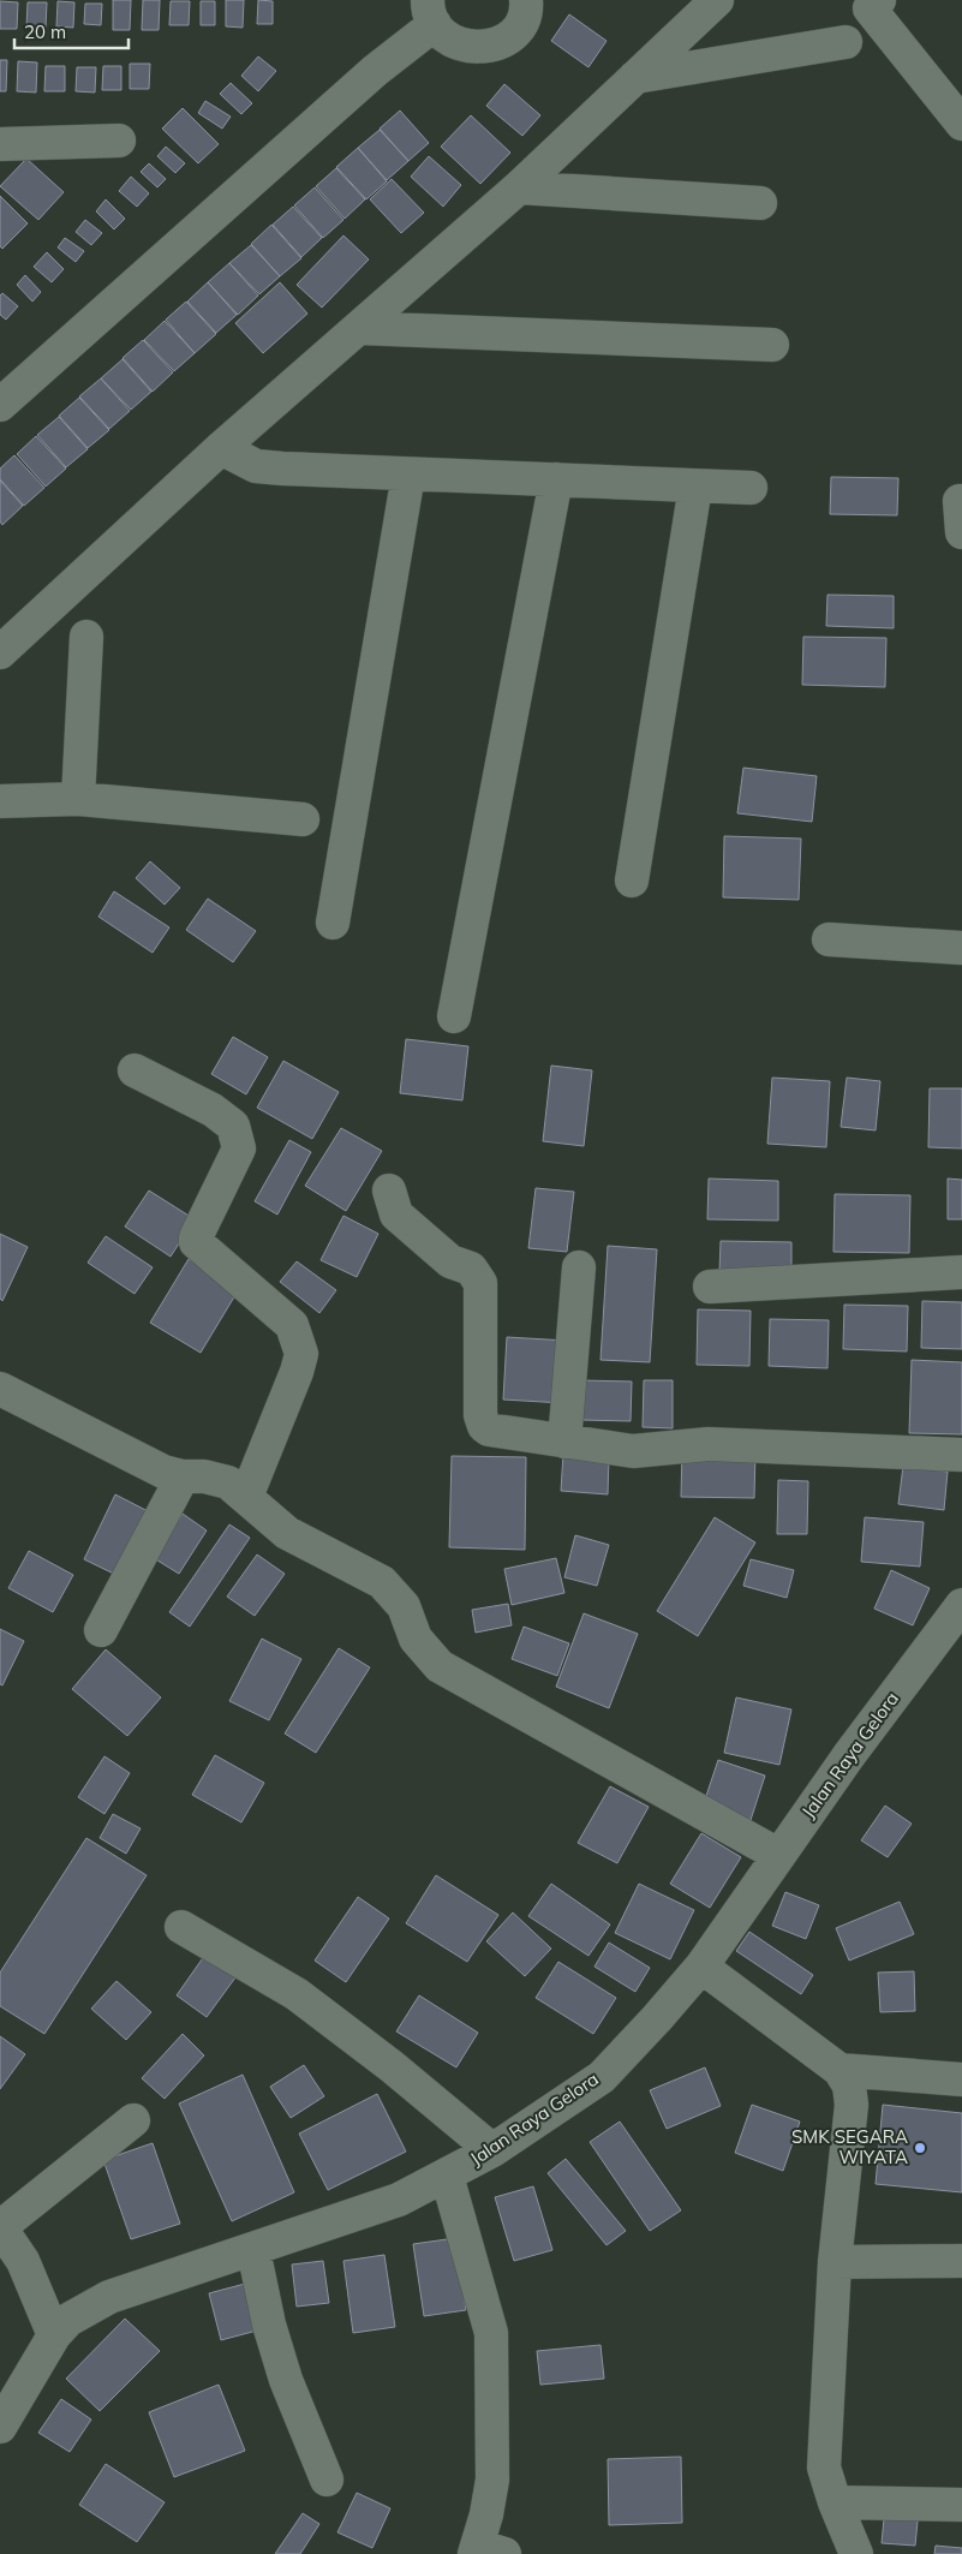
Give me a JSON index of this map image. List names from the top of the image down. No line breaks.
{"streets":{"street":["Jalan Raya Gelora"]},"places":["SMK SEGARA WIYATA"],"scale_bar":"20 m"}
